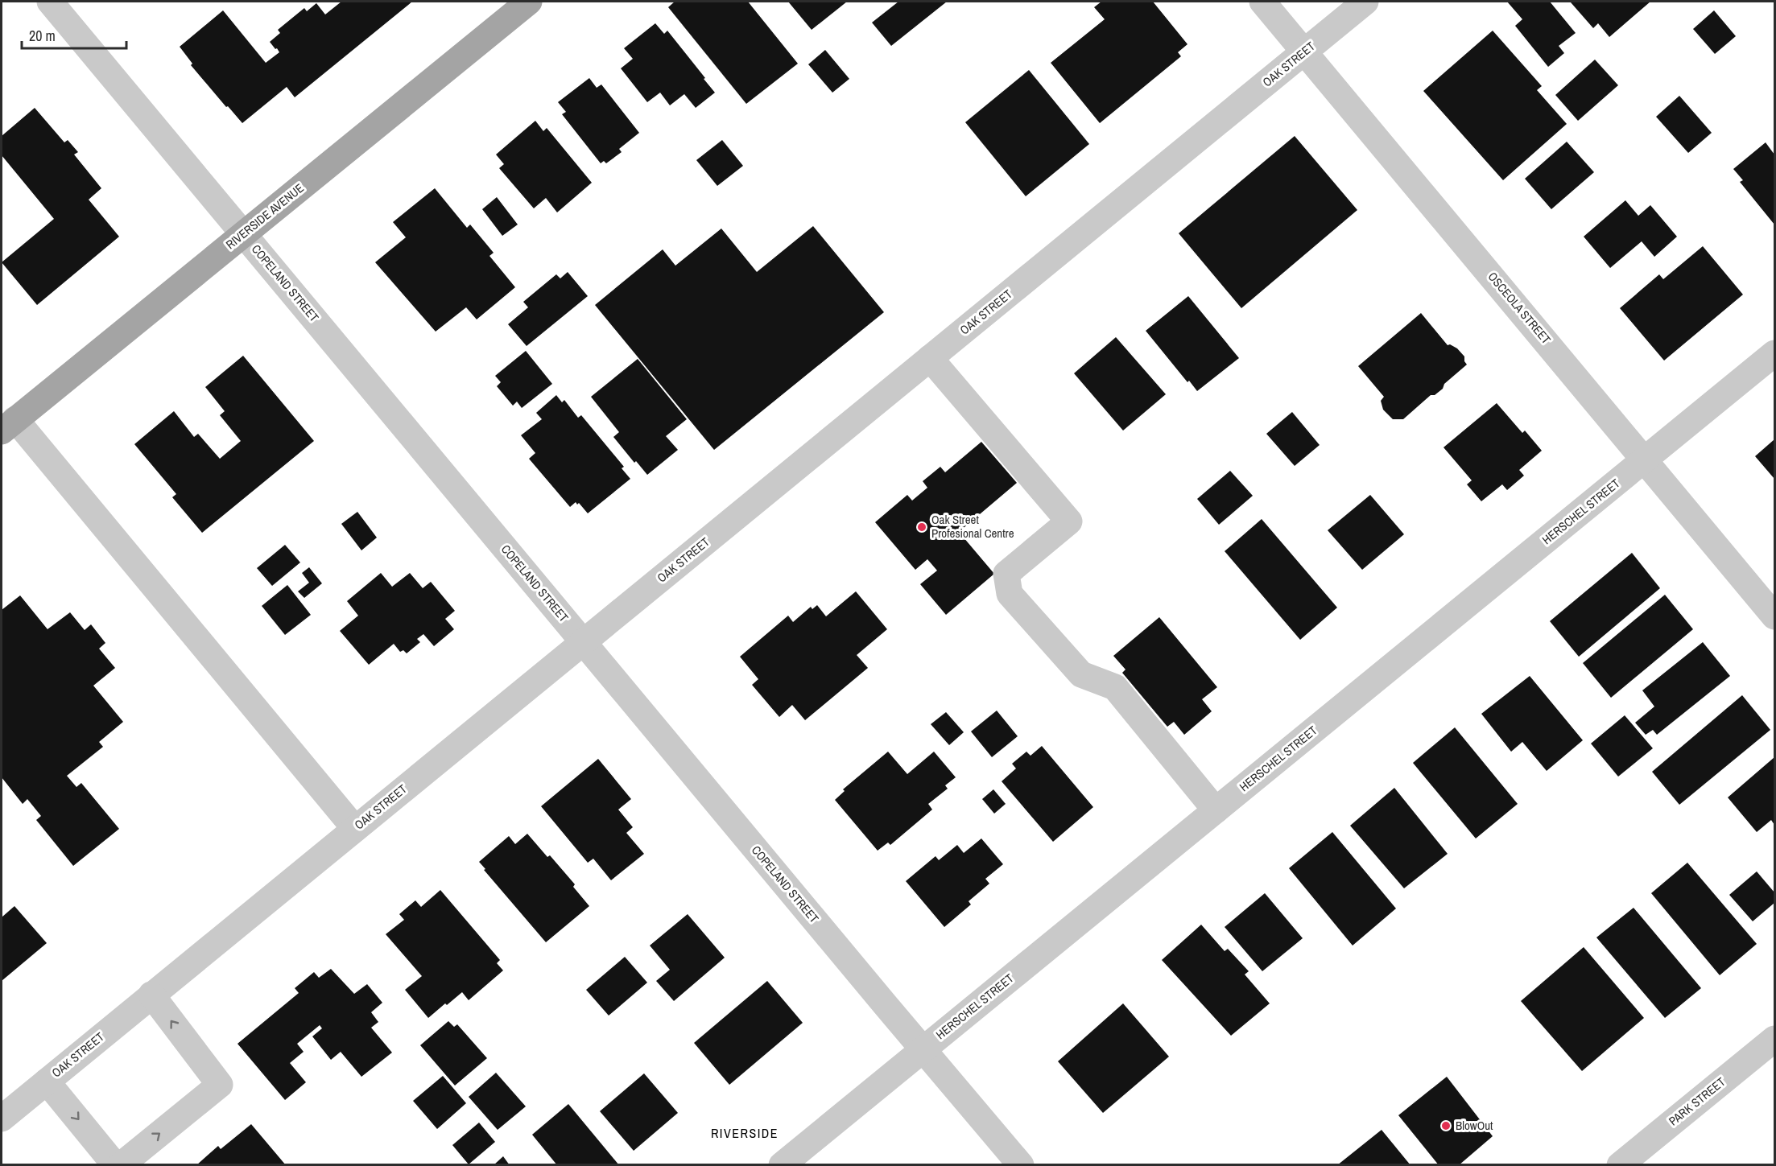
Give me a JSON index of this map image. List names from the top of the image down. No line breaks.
{"streets":{"main road":["RIVERSIDE AVENUE"],"street":["OAK STREET","COPELAND STREET","OSCEOLA STREET","HERSCHEL STREET","PARK STREET"]},"crossings":[["OAK STREET","COPELAND STREET"],["OAK STREET","OSCEOLA STREET"],["RIVERSIDE AVENUE","COPELAND STREET"],["COPELAND STREET","HERSCHEL STREET"],["OSCEOLA STREET","HERSCHEL STREET"]],"districts":["RIVERSIDE"],"places":["Oak Street Profesional Centre","BlowOut"],"scale_bar":"20 m"}
